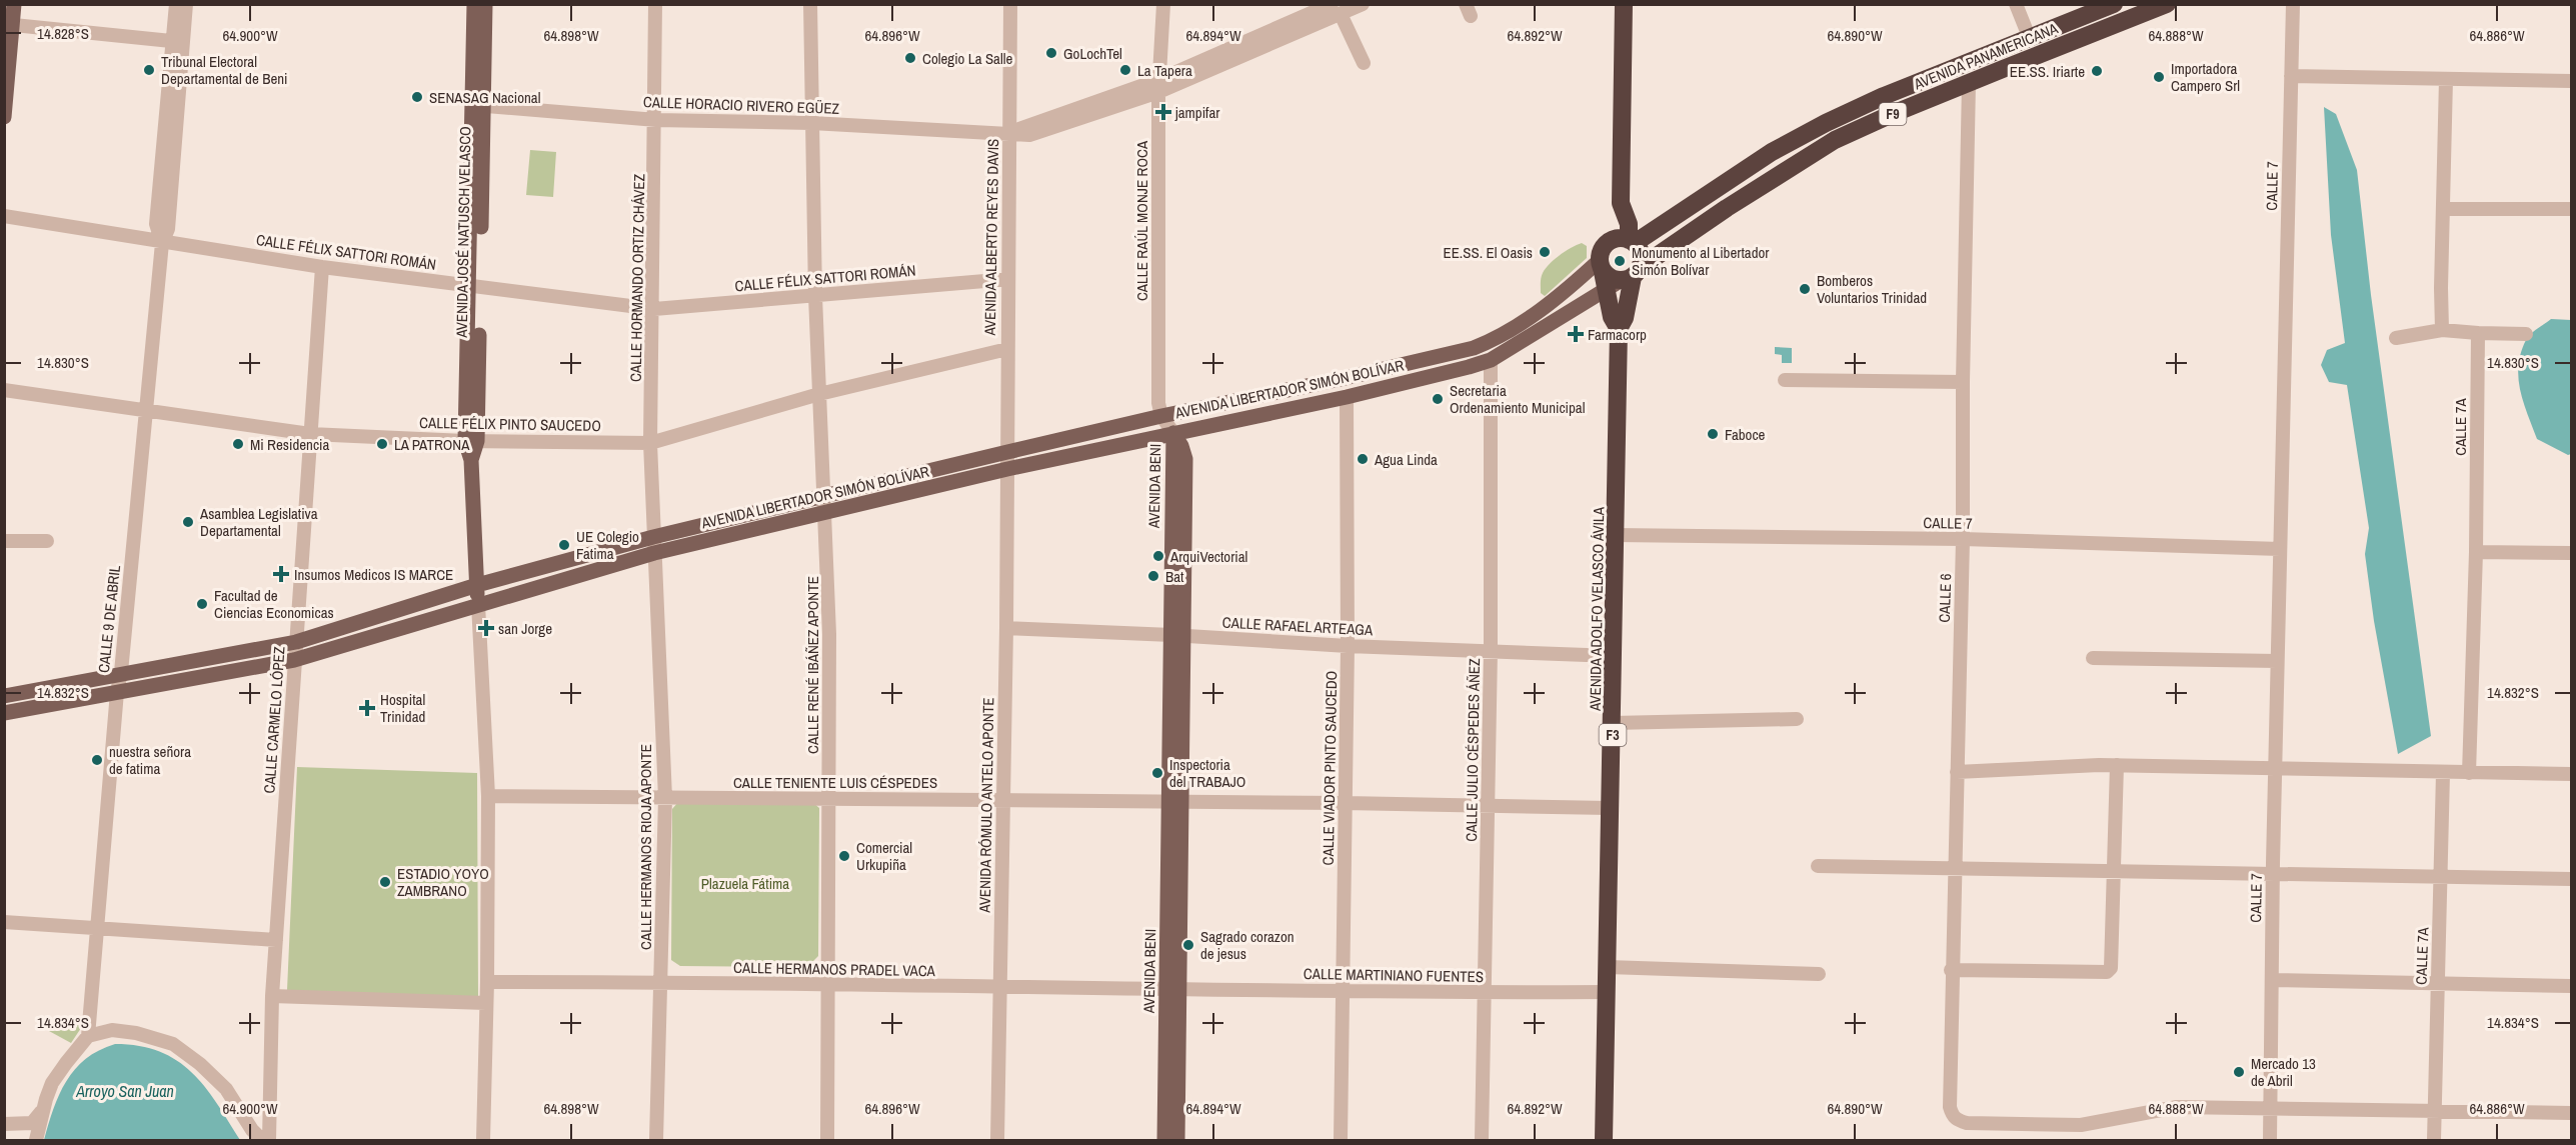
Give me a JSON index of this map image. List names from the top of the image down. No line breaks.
{"streets":{"highway":["AVENIDA PANAMERICANA","F9","AVENIDA ADOLFO VELASCO ÁVILA","F3"],"main road":["AVENIDA JOSÉ NATUSCH VELASCO","AVENIDA LIBERTADOR SIMÓN BOLÍVAR","AVENIDA BENI"],"street":["CALLE HORACIO RIVERO EGÜEZ","CALLE 7","CALLE RAÚL MONJE ROCA","AVENIDA ALBERTO REYES DAVIS","CALLE FÉLIX SATTORI ROMÁN","CALLE HORMANDO ORTIZ CHÁVEZ","CALLE FÉLIX PINTO SAUCEDO","CALLE 7A","CALLE 6","CALLE 9 DE ABRIL","CALLE RAFAEL ARTEAGA","CALLE RENÉ IBÁÑEZ APONTE","CALLE CARMELO LÓPEZ","CALLE JULIO CÉSPEDES ÁÑEZ","CALLE VIADOR PINTO SAUCEDO","CALLE TENIENTE LUIS CÉSPEDES","AVENIDA RÓMULO ANTELO APONTE","CALLE HERMANOS RIOJA APONTE","CALLE HERMANOS PRADEL VACA","CALLE MARTINIANO FUENTES"]},"crossings":[["AVENIDA PANAMERICANA","F9"],["AVENIDA PANAMERICANA","AVENIDA LIBERTADOR SIMÓN BOLÍVAR"],["AVENIDA PANAMERICANA","CALLE 6"],["AVENIDA PANAMERICANA","AVENIDA ADOLFO VELASCO ÁVILA"],["CALLE HORACIO RIVERO EGÜEZ","CALLE RAÚL MONJE ROCA"],["CALLE HORACIO RIVERO EGÜEZ","AVENIDA JOSÉ NATUSCH VELASCO"],["CALLE HORACIO RIVERO EGÜEZ","AVENIDA ALBERTO REYES DAVIS"],["CALLE HORACIO RIVERO EGÜEZ","CALLE HORMANDO ORTIZ CHÁVEZ"],["CALLE HORACIO RIVERO EGÜEZ","CALLE RENÉ IBÁÑEZ APONTE"],["F9","AVENIDA LIBERTADOR SIMÓN BOLÍVAR"],["F9","AVENIDA ADOLFO VELASCO ÁVILA"],["CALLE 7","CALLE 6"],["CALLE 7","AVENIDA ADOLFO VELASCO ÁVILA"],["CALLE RAÚL MONJE ROCA","AVENIDA LIBERTADOR SIMÓN BOLÍVAR"],["CALLE RAÚL MONJE ROCA","AVENIDA BENI"],["AVENIDA JOSÉ NATUSCH VELASCO","CALLE FÉLIX SATTORI ROMÁN"],["AVENIDA JOSÉ NATUSCH VELASCO","AVENIDA LIBERTADOR SIMÓN BOLÍVAR"],["AVENIDA JOSÉ NATUSCH VELASCO","CALLE FÉLIX PINTO SAUCEDO"],["AVENIDA ALBERTO REYES DAVIS","CALLE FÉLIX SATTORI ROMÁN"],["AVENIDA ALBERTO REYES DAVIS","AVENIDA LIBERTADOR SIMÓN BOLÍVAR"],["AVENIDA ALBERTO REYES DAVIS","CALLE FÉLIX PINTO SAUCEDO"],["AVENIDA ALBERTO REYES DAVIS","AVENIDA RÓMULO ANTELO APONTE"],["CALLE FÉLIX SATTORI ROMÁN","CALLE HORMANDO ORTIZ CHÁVEZ"],["CALLE FÉLIX SATTORI ROMÁN","CALLE 9 DE ABRIL"],["CALLE FÉLIX SATTORI ROMÁN","CALLE RENÉ IBÁÑEZ APONTE"],["CALLE FÉLIX SATTORI ROMÁN","CALLE CARMELO LÓPEZ"],["CALLE HORMANDO ORTIZ CHÁVEZ","AVENIDA LIBERTADOR SIMÓN BOLÍVAR"],["CALLE HORMANDO ORTIZ CHÁVEZ","CALLE FÉLIX PINTO SAUCEDO"],["CALLE HORMANDO ORTIZ CHÁVEZ","CALLE HERMANOS RIOJA APONTE"],["AVENIDA LIBERTADOR SIMÓN BOLÍVAR","AVENIDA BENI"],["AVENIDA LIBERTADOR SIMÓN BOLÍVAR","AVENIDA ADOLFO VELASCO ÁVILA"],["AVENIDA LIBERTADOR SIMÓN BOLÍVAR","CALLE 9 DE ABRIL"],["AVENIDA LIBERTADOR SIMÓN BOLÍVAR","CALLE RENÉ IBÁÑEZ APONTE"],["AVENIDA LIBERTADOR SIMÓN BOLÍVAR","CALLE CARMELO LÓPEZ"],["AVENIDA LIBERTADOR SIMÓN BOLÍVAR","CALLE JULIO CÉSPEDES ÁÑEZ"],["AVENIDA LIBERTADOR SIMÓN BOLÍVAR","CALLE VIADOR PINTO SAUCEDO"],["AVENIDA LIBERTADOR SIMÓN BOLÍVAR","AVENIDA RÓMULO ANTELO APONTE"],["AVENIDA LIBERTADOR SIMÓN BOLÍVAR","CALLE HERMANOS RIOJA APONTE"],["CALLE FÉLIX PINTO SAUCEDO","CALLE 9 DE ABRIL"],["CALLE FÉLIX PINTO SAUCEDO","CALLE RENÉ IBÁÑEZ APONTE"],["CALLE FÉLIX PINTO SAUCEDO","CALLE CARMELO LÓPEZ"],["AVENIDA BENI","CALLE RAFAEL ARTEAGA"],["AVENIDA BENI","CALLE TENIENTE LUIS CÉSPEDES"],["AVENIDA BENI","CALLE HERMANOS PRADEL VACA"],["AVENIDA BENI","CALLE MARTINIANO FUENTES"],["AVENIDA ADOLFO VELASCO ÁVILA","CALLE TENIENTE LUIS CÉSPEDES"],["AVENIDA ADOLFO VELASCO ÁVILA","CALLE MARTINIANO FUENTES"],["CALLE RAFAEL ARTEAGA","CALLE JULIO CÉSPEDES ÁÑEZ"],["CALLE RAFAEL ARTEAGA","CALLE VIADOR PINTO SAUCEDO"],["CALLE RAFAEL ARTEAGA","AVENIDA RÓMULO ANTELO APONTE"],["CALLE RENÉ IBÁÑEZ APONTE","CALLE TENIENTE LUIS CÉSPEDES"],["CALLE RENÉ IBÁÑEZ APONTE","CALLE HERMANOS PRADEL VACA"],["CALLE JULIO CÉSPEDES ÁÑEZ","CALLE TENIENTE LUIS CÉSPEDES"],["CALLE JULIO CÉSPEDES ÁÑEZ","CALLE MARTINIANO FUENTES"],["CALLE VIADOR PINTO SAUCEDO","CALLE TENIENTE LUIS CÉSPEDES"],["CALLE VIADOR PINTO SAUCEDO","CALLE MARTINIANO FUENTES"],["CALLE TENIENTE LUIS CÉSPEDES","AVENIDA RÓMULO ANTELO APONTE"],["CALLE TENIENTE LUIS CÉSPEDES","CALLE HERMANOS RIOJA APONTE"],["AVENIDA RÓMULO ANTELO APONTE","CALLE HERMANOS PRADEL VACA"],["CALLE HERMANOS RIOJA APONTE","CALLE HERMANOS PRADEL VACA"],["CALLE HERMANOS PRADEL VACA","CALLE MARTINIANO FUENTES"]],"water":["Arroyo San Juan"],"parks":["Plazuela Fátima"],"places":{"other":["GoLochTel","Colegio La Salle","Tribunal Electoral Departamental de Beni","La Tapera","EE.SS. Iriarte","Importadora Campero Srl","SENASAG Nacional","EE.SS. El Oasis","Monumento al Libertador Simón Bolívar","Bomberos Voluntarios Trinidad","Secretaria Ordenamiento Municipal","Faboce","Mi Residencia","LA PATRONA","Agua Linda","Asamblea Legislativa Departamental","UE Colegio Fatima","ArquiVectorial","Bat","Facultad de Ciencias Economicas","nuestra señora de fatima","Inspectoria del TRABAJO","Comercial Urkupiña","ESTADIO YOYO ZAMBRANO","Sagrado corazon de jesus","Mercado 13 de Abril"],"health":["jampifar","Farmacorp","Insumos Medicos IS MARCE","san Jorge","Hospital Trinidad"]},"coordinates":["14.828°S","64.900°W","64.898°W","64.896°W","64.894°W","64.892°W","64.890°W","64.888°W","64.886°W","14.830°S","14.832°S","14.834°S"]}
